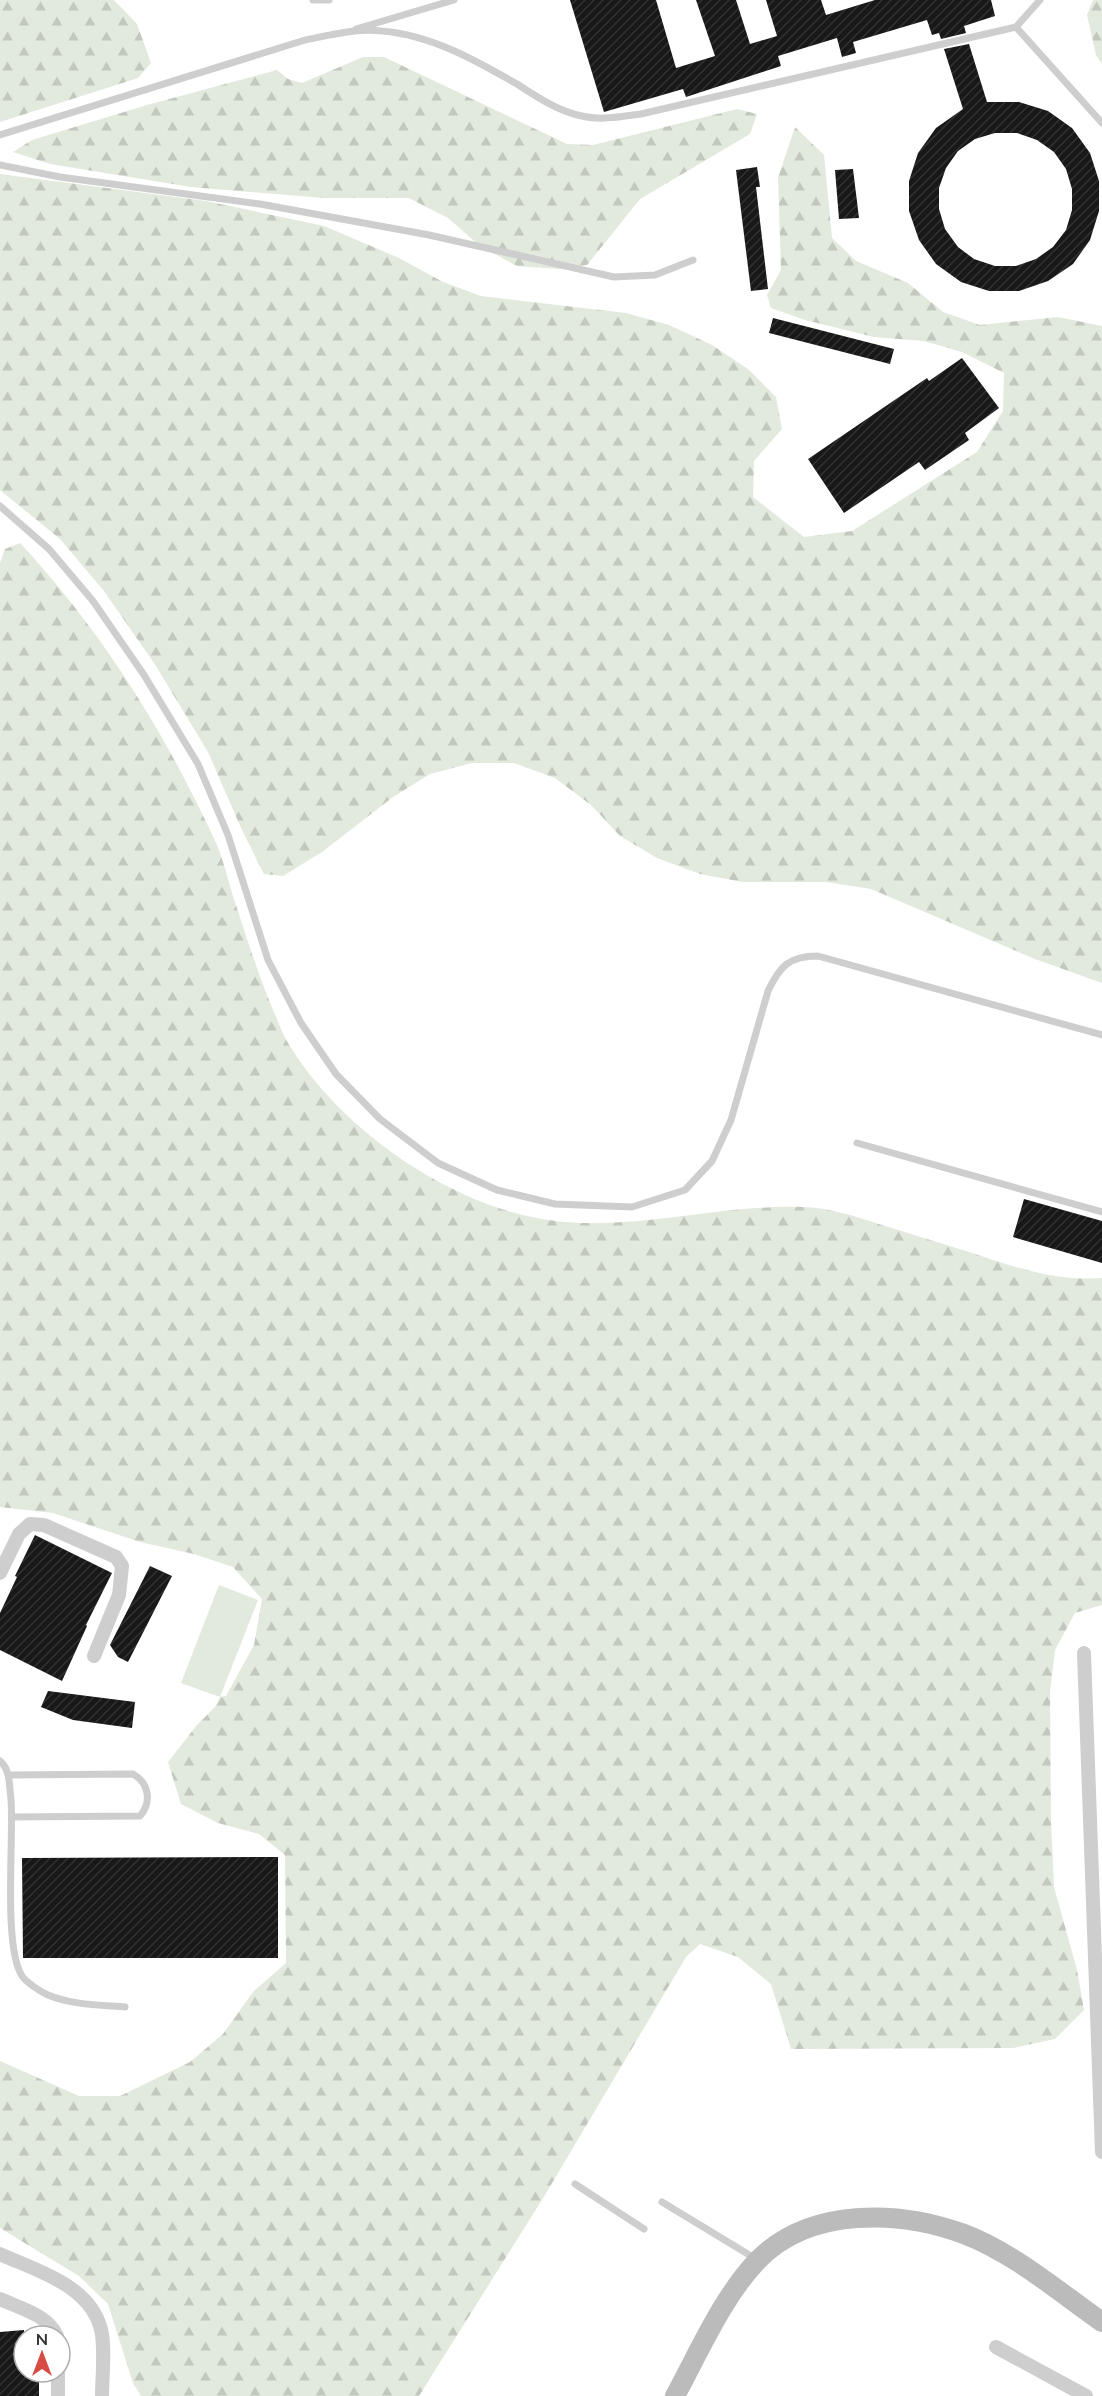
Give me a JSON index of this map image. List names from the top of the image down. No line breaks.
{"north":"top"}
